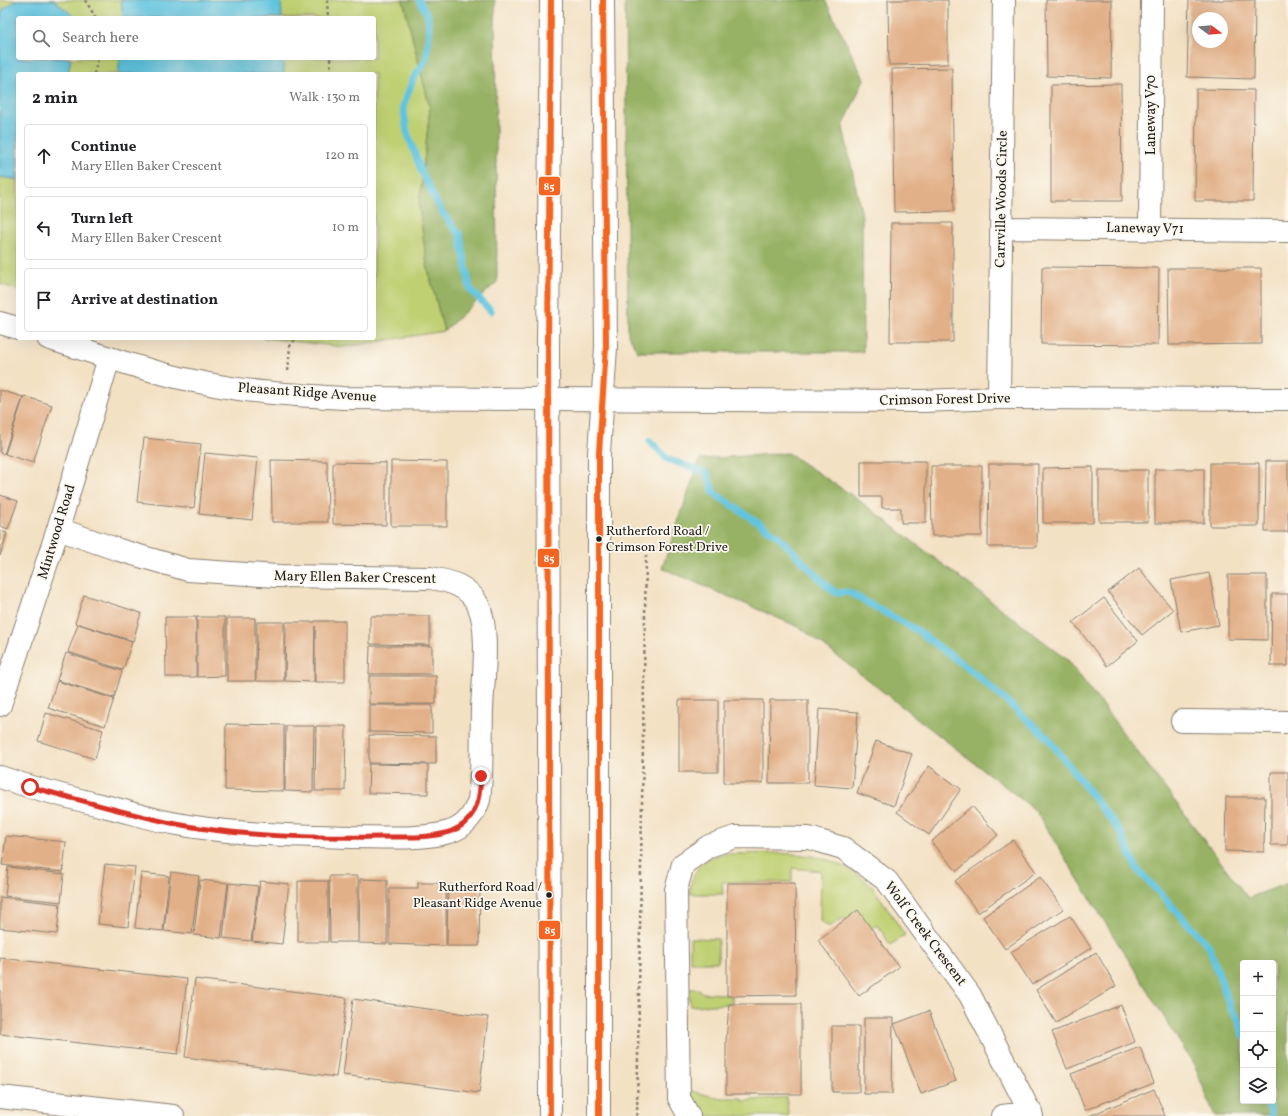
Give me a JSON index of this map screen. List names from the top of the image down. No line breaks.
{"streets":{"street":["Laneway V70","Carrville Woods Circle","Laneway V71","Pleasant Ridge Avenue","Crimson Forest Drive","Mintwood Road","Mary Ellen Baker Crescent","Wolf Creek Crescent"]},"crossings":[["Laneway V70","Laneway V71"],["Carrville Woods Circle","Laneway V71"],["Carrville Woods Circle","Crimson Forest Drive"],["Pleasant Ridge Avenue","Crimson Forest Drive"],["Pleasant Ridge Avenue","Mintwood Road"],["Mintwood Road","Mary Ellen Baker Crescent"]],"places":["Rutherford Road / Crimson Forest Drive","Rutherford Road / Pleasant Ridge Avenue"],"lines":["transit line 85"],"north":"right","page":{"search":"Search here","heading":["2 min","Walk · 130 m"],"list":[["Continue","Mary Ellen Baker Crescent","120 m"],["Turn left","Mary Ellen Baker Crescent","10 m"],"Arrive at destination"],"map_buttons":["+","−"]}}
